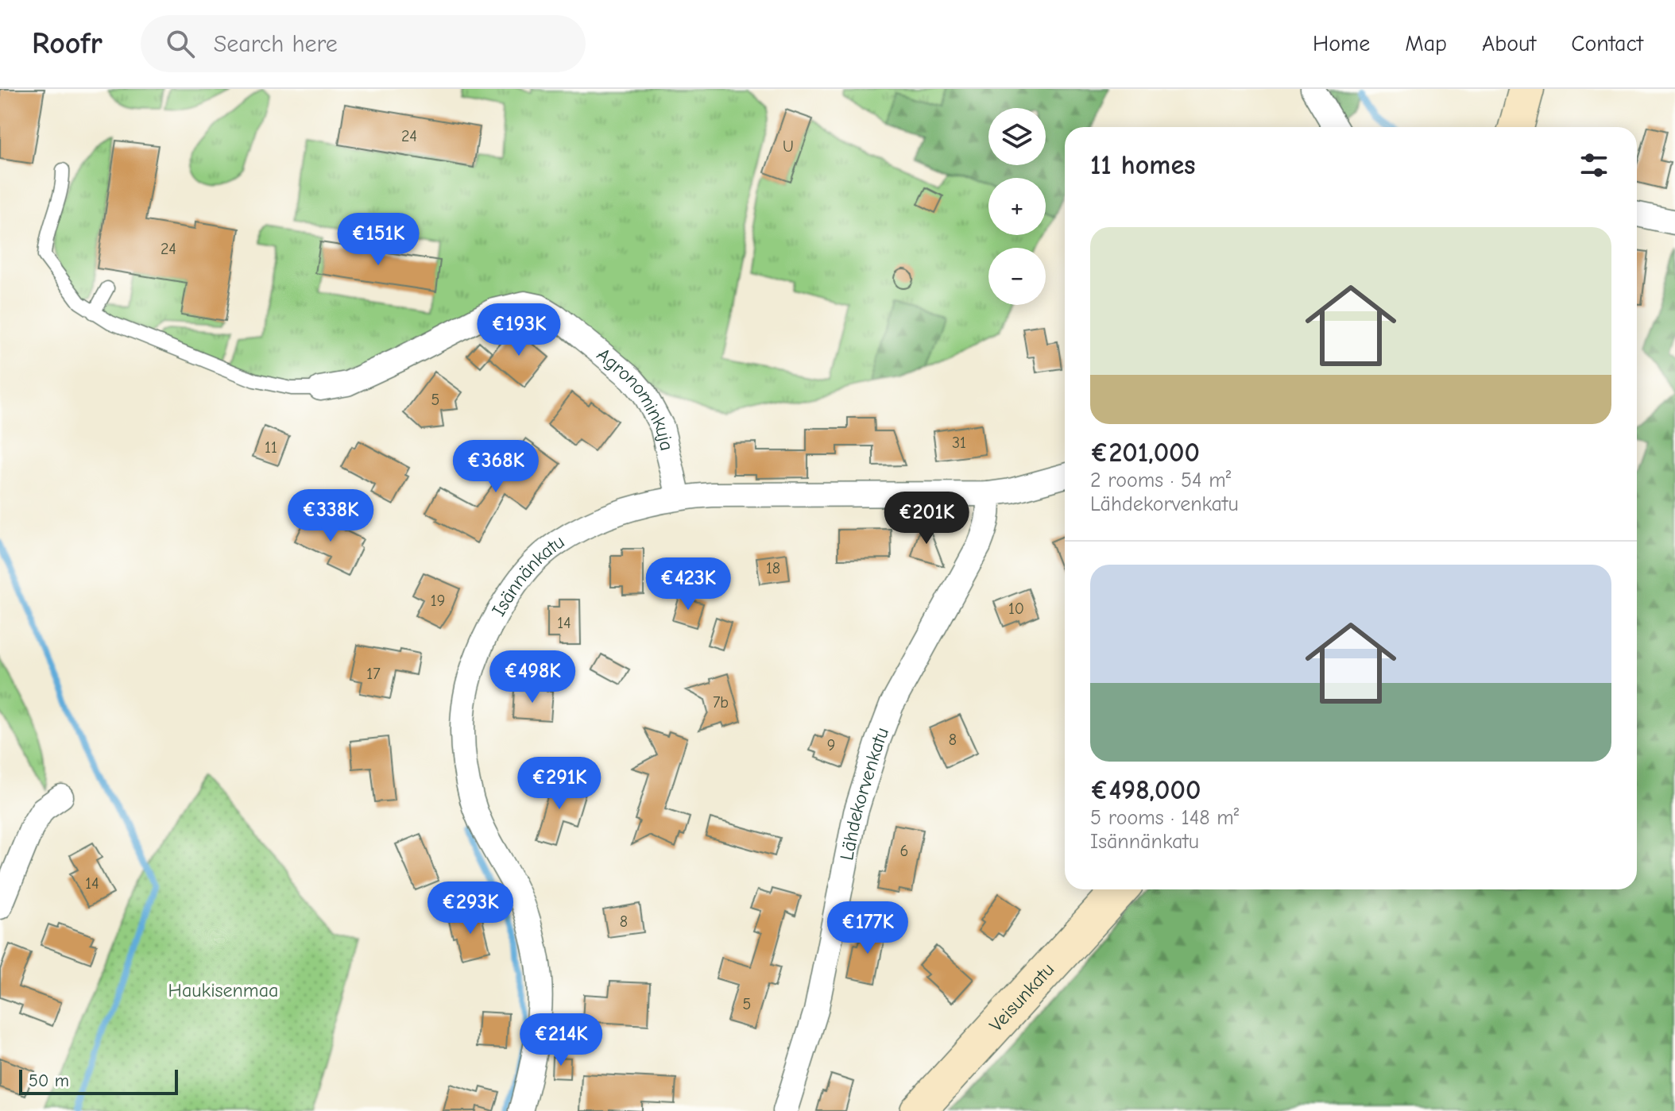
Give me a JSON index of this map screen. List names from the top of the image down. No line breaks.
{"streets":{"street":["Agronominkuja","Isännänkatu","Lähdekorvenkatu","Veisunkatu"]},"crossings":[["Agronominkuja","Isännänkatu"],["Isännänkatu","Lähdekorvenkatu"]],"parks":["Haukisenmaa"],"house_numbers":["24","U","24","5","31","11","18","19","10","14","17","7b","8","9","6","14","8","5"],"scale_bar":"50 m","page":{"header":"Roofr","search":"Search here","nav":["Home","Map","About","Contact"],"map_buttons":["+","−"],"heading":"11 homes","list":[{"name":"€201,000","note":"2 rooms · 54 m² · Lähdekorvenkatu"},{"name":"€498,000","note":"5 rooms · 148 m² · Isännänkatu"}],"price":["€151K","€193K","€368K","€338K","€201K","€423K","€498K","€291K","€293K","€177K","€214K"],"scale":"50 m"}}
